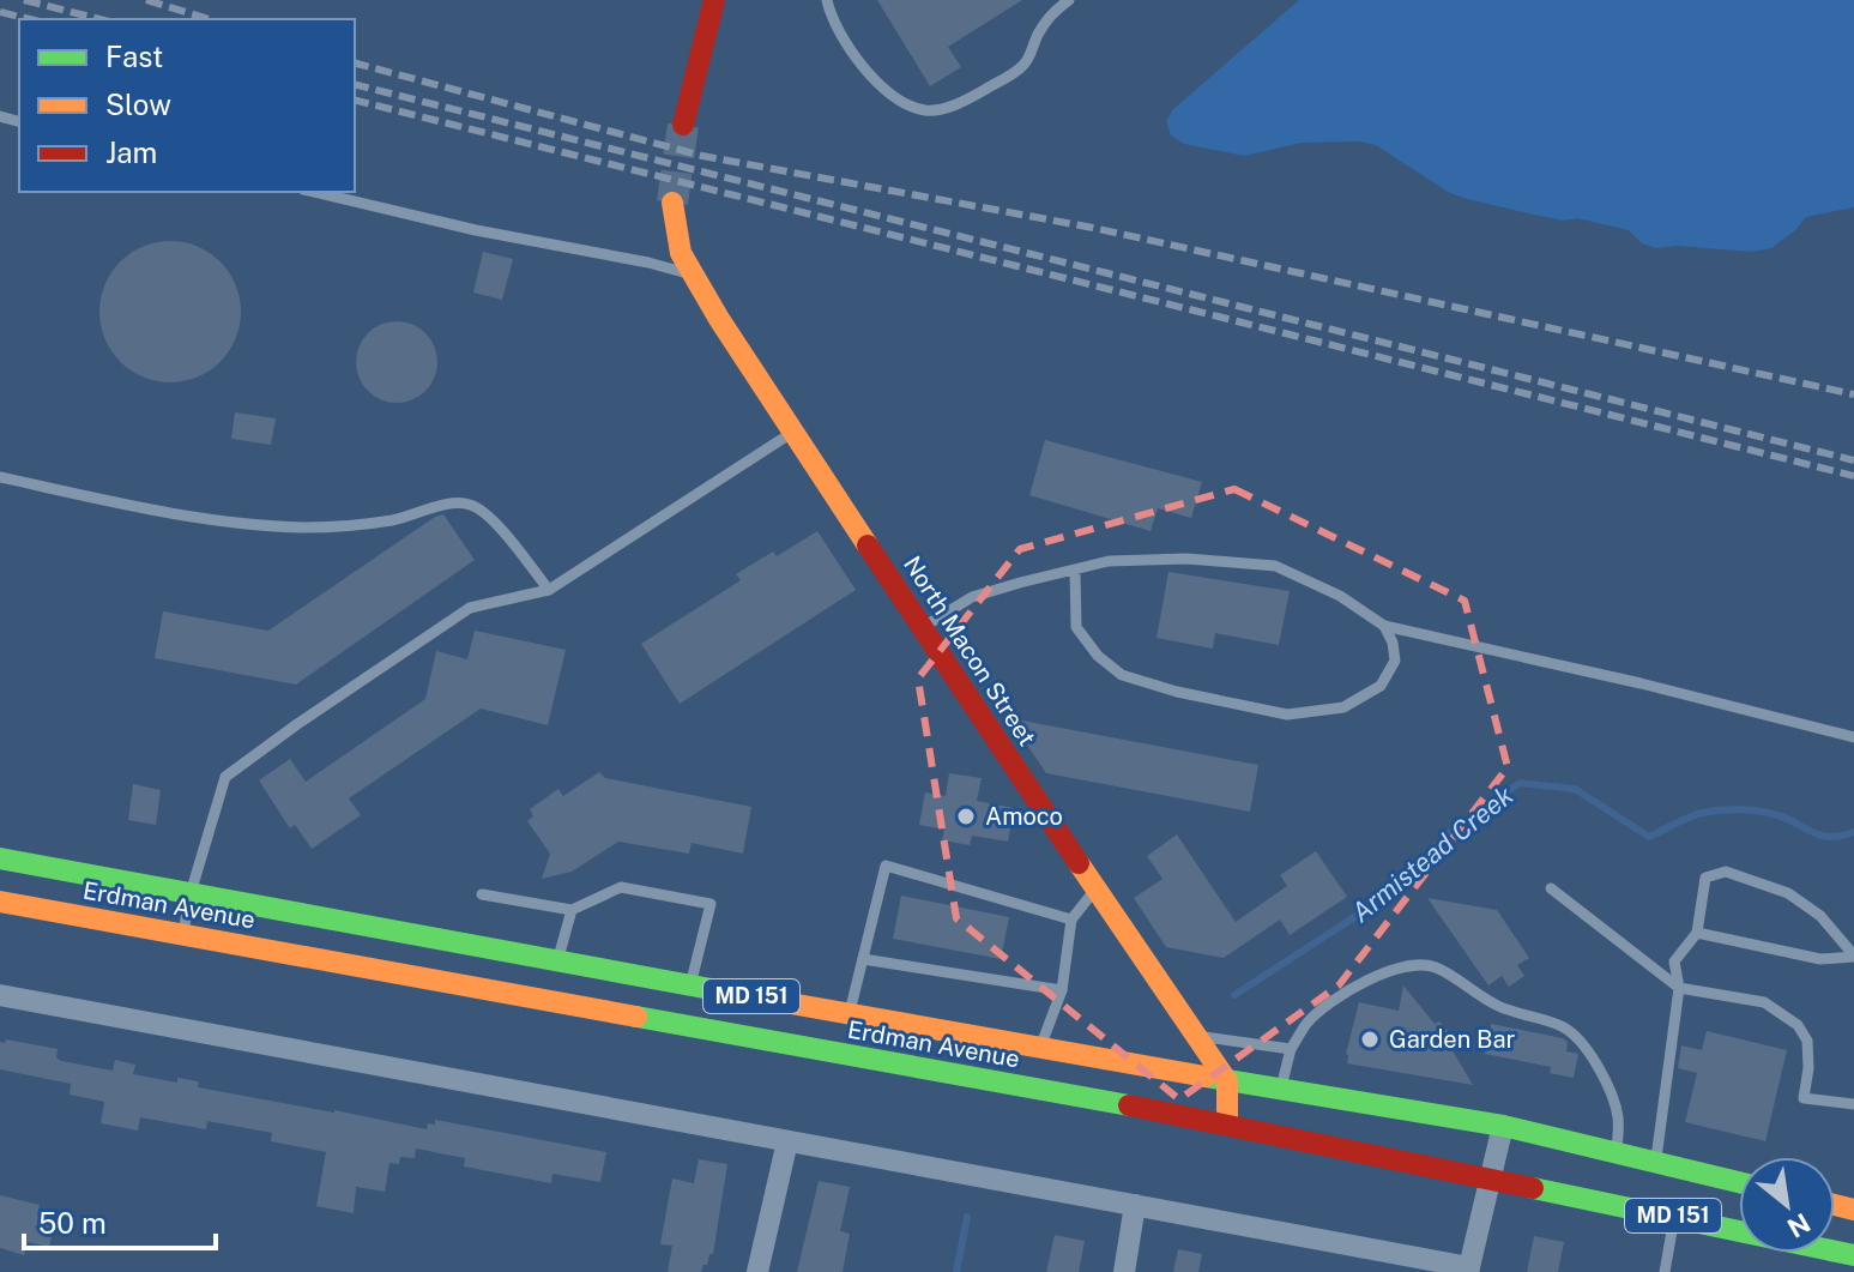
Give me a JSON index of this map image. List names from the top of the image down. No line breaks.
{"streets":{"main road":["North Macon Street","Erdman Avenue","MD 151"]},"crossings":[["North Macon Street","Erdman Avenue"]],"water":["Armistead Creek"],"places":["Amoco","Garden Bar"],"legend":["Fast","Slow","Jam"],"scale_bar":"50 m","north":"bottom right"}
